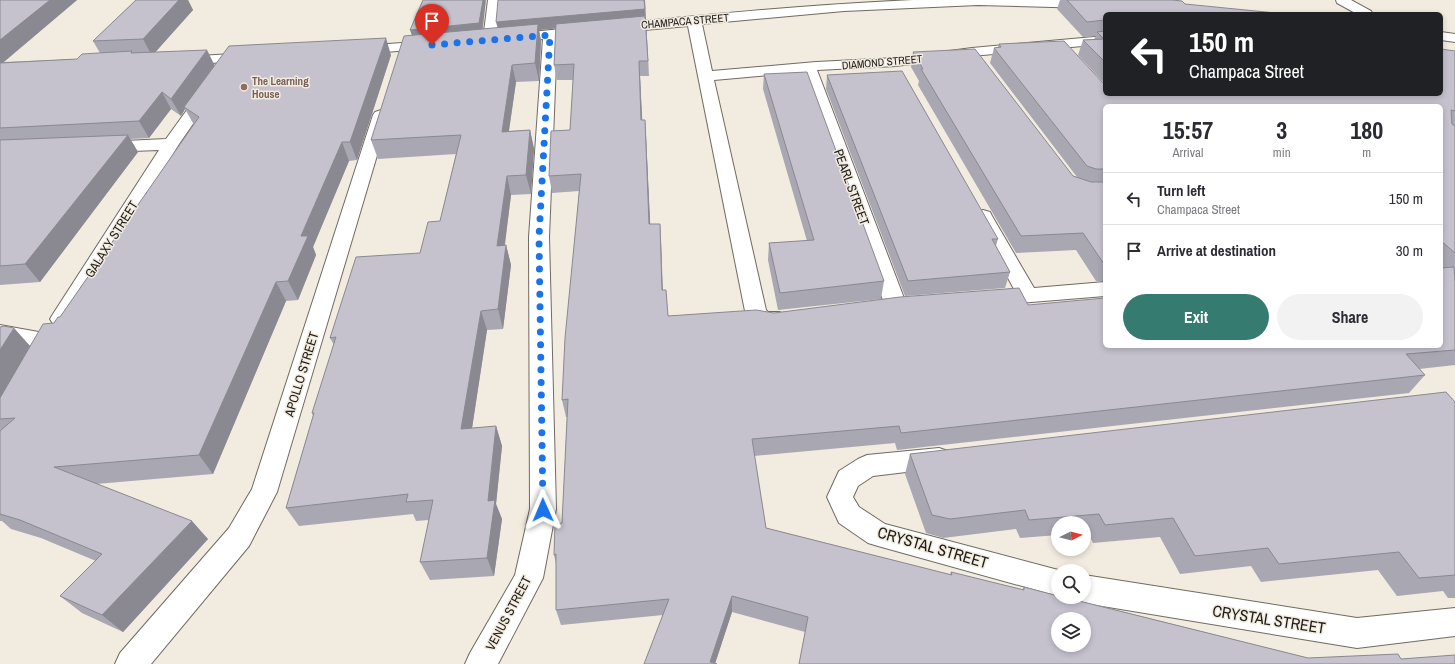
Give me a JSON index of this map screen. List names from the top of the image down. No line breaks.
{"streets":{"street":["CHAMPACA STREET","DIAMOND STREET","PEARL STREET","GALAXY STREET","APOLLO STREET","CRYSTAL STREET","VENUS STREET"]},"crossings":[["CHAMPACA STREET","VENUS STREET"],["DIAMOND STREET","PEARL STREET"]],"places":["The Learning House"],"north":"right","page":{"turn":["150 m","Champaca Street"],"eta":["15:57","Arrival","3","min","180","m"],"list":[{"name":"Turn left","note":"Champaca Street","value":"150 m"},{"name":"Arrive at destination","value":"30 m"}],"buttons":["Exit","Share"]}}
